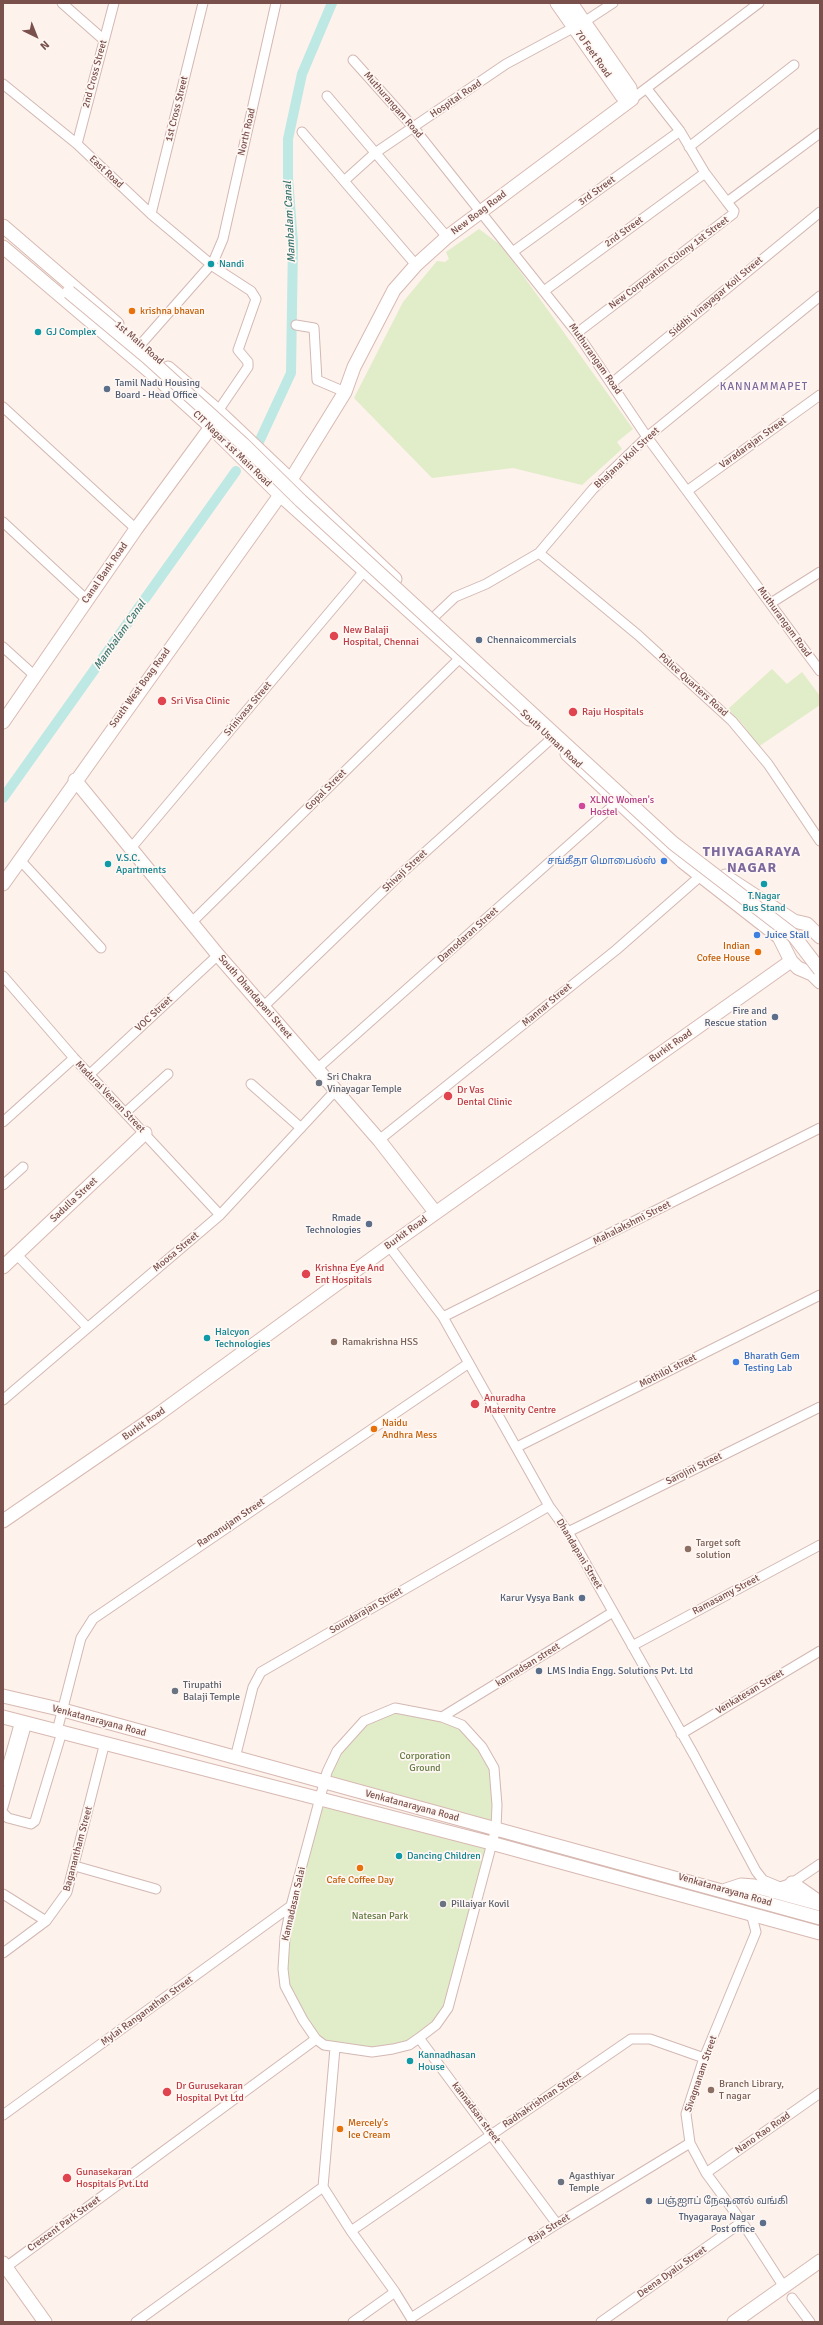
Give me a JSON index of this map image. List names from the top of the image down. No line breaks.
{"streets":{"main road":["70 Feet Road","New Boag Road","1st Main Road","CIT Nagar 1st Main Road","Canal Bank Road","South West Boag Road","South Usman Road","South Dhandapani Street","Burkit Road","Sadulla Street","Venkatanarayana Road"],"street":["2nd Cross Street","Hospital Road","Muthurangam Road","1st Cross Street","North Road","East Road","3rd Street","2nd Street","New Corporation Colony 1st Street","Siddhi Vinayagar Koil Street","Varadarajan Street","Bhajanai Koil Street","Police Quarters Road","Srinivasa Street","Gopal Street","Shivaji Street","Damodaran Street","Mannar Street","VOC Street","Madurai Veeran Street","Mahalakshmi Street","Moosa Street","Mothilol street","Sarojini Street","Ramanujam Street","Dhandapani Street","Ramasamy Street","Soundarajan Street","kannadsan street","Venkatesan Street","Baganantham Street","Kannadasan Salai","Mylai Ranganathan Street","Sivagnanam Street","Radhakrishnan Street","Nano Rao Road","Crescent Park Street","Raja Street","Deena Dyalu Street"]},"crossings":[["70 Feet Road","Hospital Road"],["70 Feet Road","New Boag Road"],["2nd Cross Street","East Road"],["Hospital Road","Muthurangam Road"],["Muthurangam Road","3rd Street"],["Muthurangam Road","New Boag Road"],["Muthurangam Road","2nd Street"],["Muthurangam Road","New Corporation Colony 1st Street"],["Muthurangam Road","Siddhi Vinayagar Koil Street"],["Muthurangam Road","Varadarajan Street"],["Muthurangam Road","Bhajanai Koil Street"],["1st Cross Street","East Road"],["North Road","East Road"],["North Road","1st Main Road"],["North Road","CIT Nagar 1st Main Road"],["East Road","1st Main Road"],["New Boag Road","1st Main Road"],["New Boag Road","CIT Nagar 1st Main Road"],["New Boag Road","South West Boag Road"],["New Boag Road","South Usman Road"],["1st Main Road","South Usman Road"],["CIT Nagar 1st Main Road","Canal Bank Road"],["CIT Nagar 1st Main Road","South West Boag Road"],["CIT Nagar 1st Main Road","South Usman Road"],["Bhajanai Koil Street","Police Quarters Road"],["Bhajanai Koil Street","South Usman Road"],["South West Boag Road","South Usman Road"],["South West Boag Road","South Dhandapani Street"],["Srinivasa Street","South Usman Road"],["Srinivasa Street","South Dhandapani Street"],["South Usman Road","Gopal Street"],["South Usman Road","Shivaji Street"],["South Usman Road","Damodaran Street"],["South Usman Road","Mannar Street"],["South Usman Road","Burkit Road"],["Gopal Street","South Dhandapani Street"],["Shivaji Street","South Dhandapani Street"],["Damodaran Street","South Dhandapani Street"],["South Dhandapani Street","Mannar Street"],["South Dhandapani Street","VOC Street"],["South Dhandapani Street","Burkit Road"],["South Dhandapani Street","Moosa Street"],["VOC Street","Madurai Veeran Street"],["Burkit Road","Dhandapani Street"],["Madurai Veeran Street","Sadulla Street"],["Madurai Veeran Street","Moosa Street"],["Mahalakshmi Street","Dhandapani Street"],["Mothilol street","Dhandapani Street"],["Sarojini Street","Dhandapani Street"],["Ramanujam Street","Dhandapani Street"],["Ramanujam Street","Venkatanarayana Road"],["Dhandapani Street","Ramasamy Street"],["Dhandapani Street","Soundarajan Street"],["Dhandapani Street","kannadsan street"],["Dhandapani Street","Venkatesan Street"],["Soundarajan Street","Venkatanarayana Road"],["kannadsan street","Kannadasan Salai"],["kannadsan street","Radhakrishnan Street"],["kannadsan street","Raja Street"],["Venkatanarayana Road","Baganantham Street"],["Venkatanarayana Road","Kannadasan Salai"],["Venkatanarayana Road","Sivagnanam Street"],["Kannadasan Salai","Mylai Ranganathan Street"],["Kannadasan Salai","Crescent Park Street"],["Sivagnanam Street","Radhakrishnan Street"],["Sivagnanam Street","Nano Rao Road"],["Sivagnanam Street","Raja Street"],["Sivagnanam Street","Deena Dyalu Street"]],"districts":["KANNAMMAPET","THIYAGARAYA NAGAR"],"water":["Mambalam Canal"],"parks":["Corporation Ground","Natesan Park"],"places":["Nandi","krishna bhavan","GJ Complex","Tamil Nadu Housing Board - Head Office","New Balaji Hospital, Chennai","Chennaicommercials","Sri Visa Clinic","Raju Hospitals","XLNC Women's Hostel","சங்கீதா மொபைல்ஸ்","V.S.C. Apartments","T.Nagar Bus Stand","Juice Stall","Indian Cofee House","Fire and Rescue station","Sri Chakra Vinayagar Temple","Dr Vas Dental Clinic","Rmade Technologies","Krishna Eye And Ent Hospitals","Halcyon Technologies","Ramakrishna HSS","Bharath Gem Testing Lab","Anuradha Maternity Centre","Naidu Andhra Mess","Target soft solution","Karur Vysya Bank","LMS India Engg. Solutions Pvt. Ltd","Tirupathi Balaji Temple","Dancing Children","Cafe Coffee Day","Pillaiyar Kovil","Kannadhasan House","Branch Library, T nagar","Dr Gurusekaran Hospital Pvt Ltd","Mercely's Ice Cream","Gunasekaran Hospitals Pvt.Ltd","Agasthiyar Temple","பஞ்ஐாப் நேஷனல் வங்கி","Thyagaraya Nagar Post office"],"north":"bottom right"}
